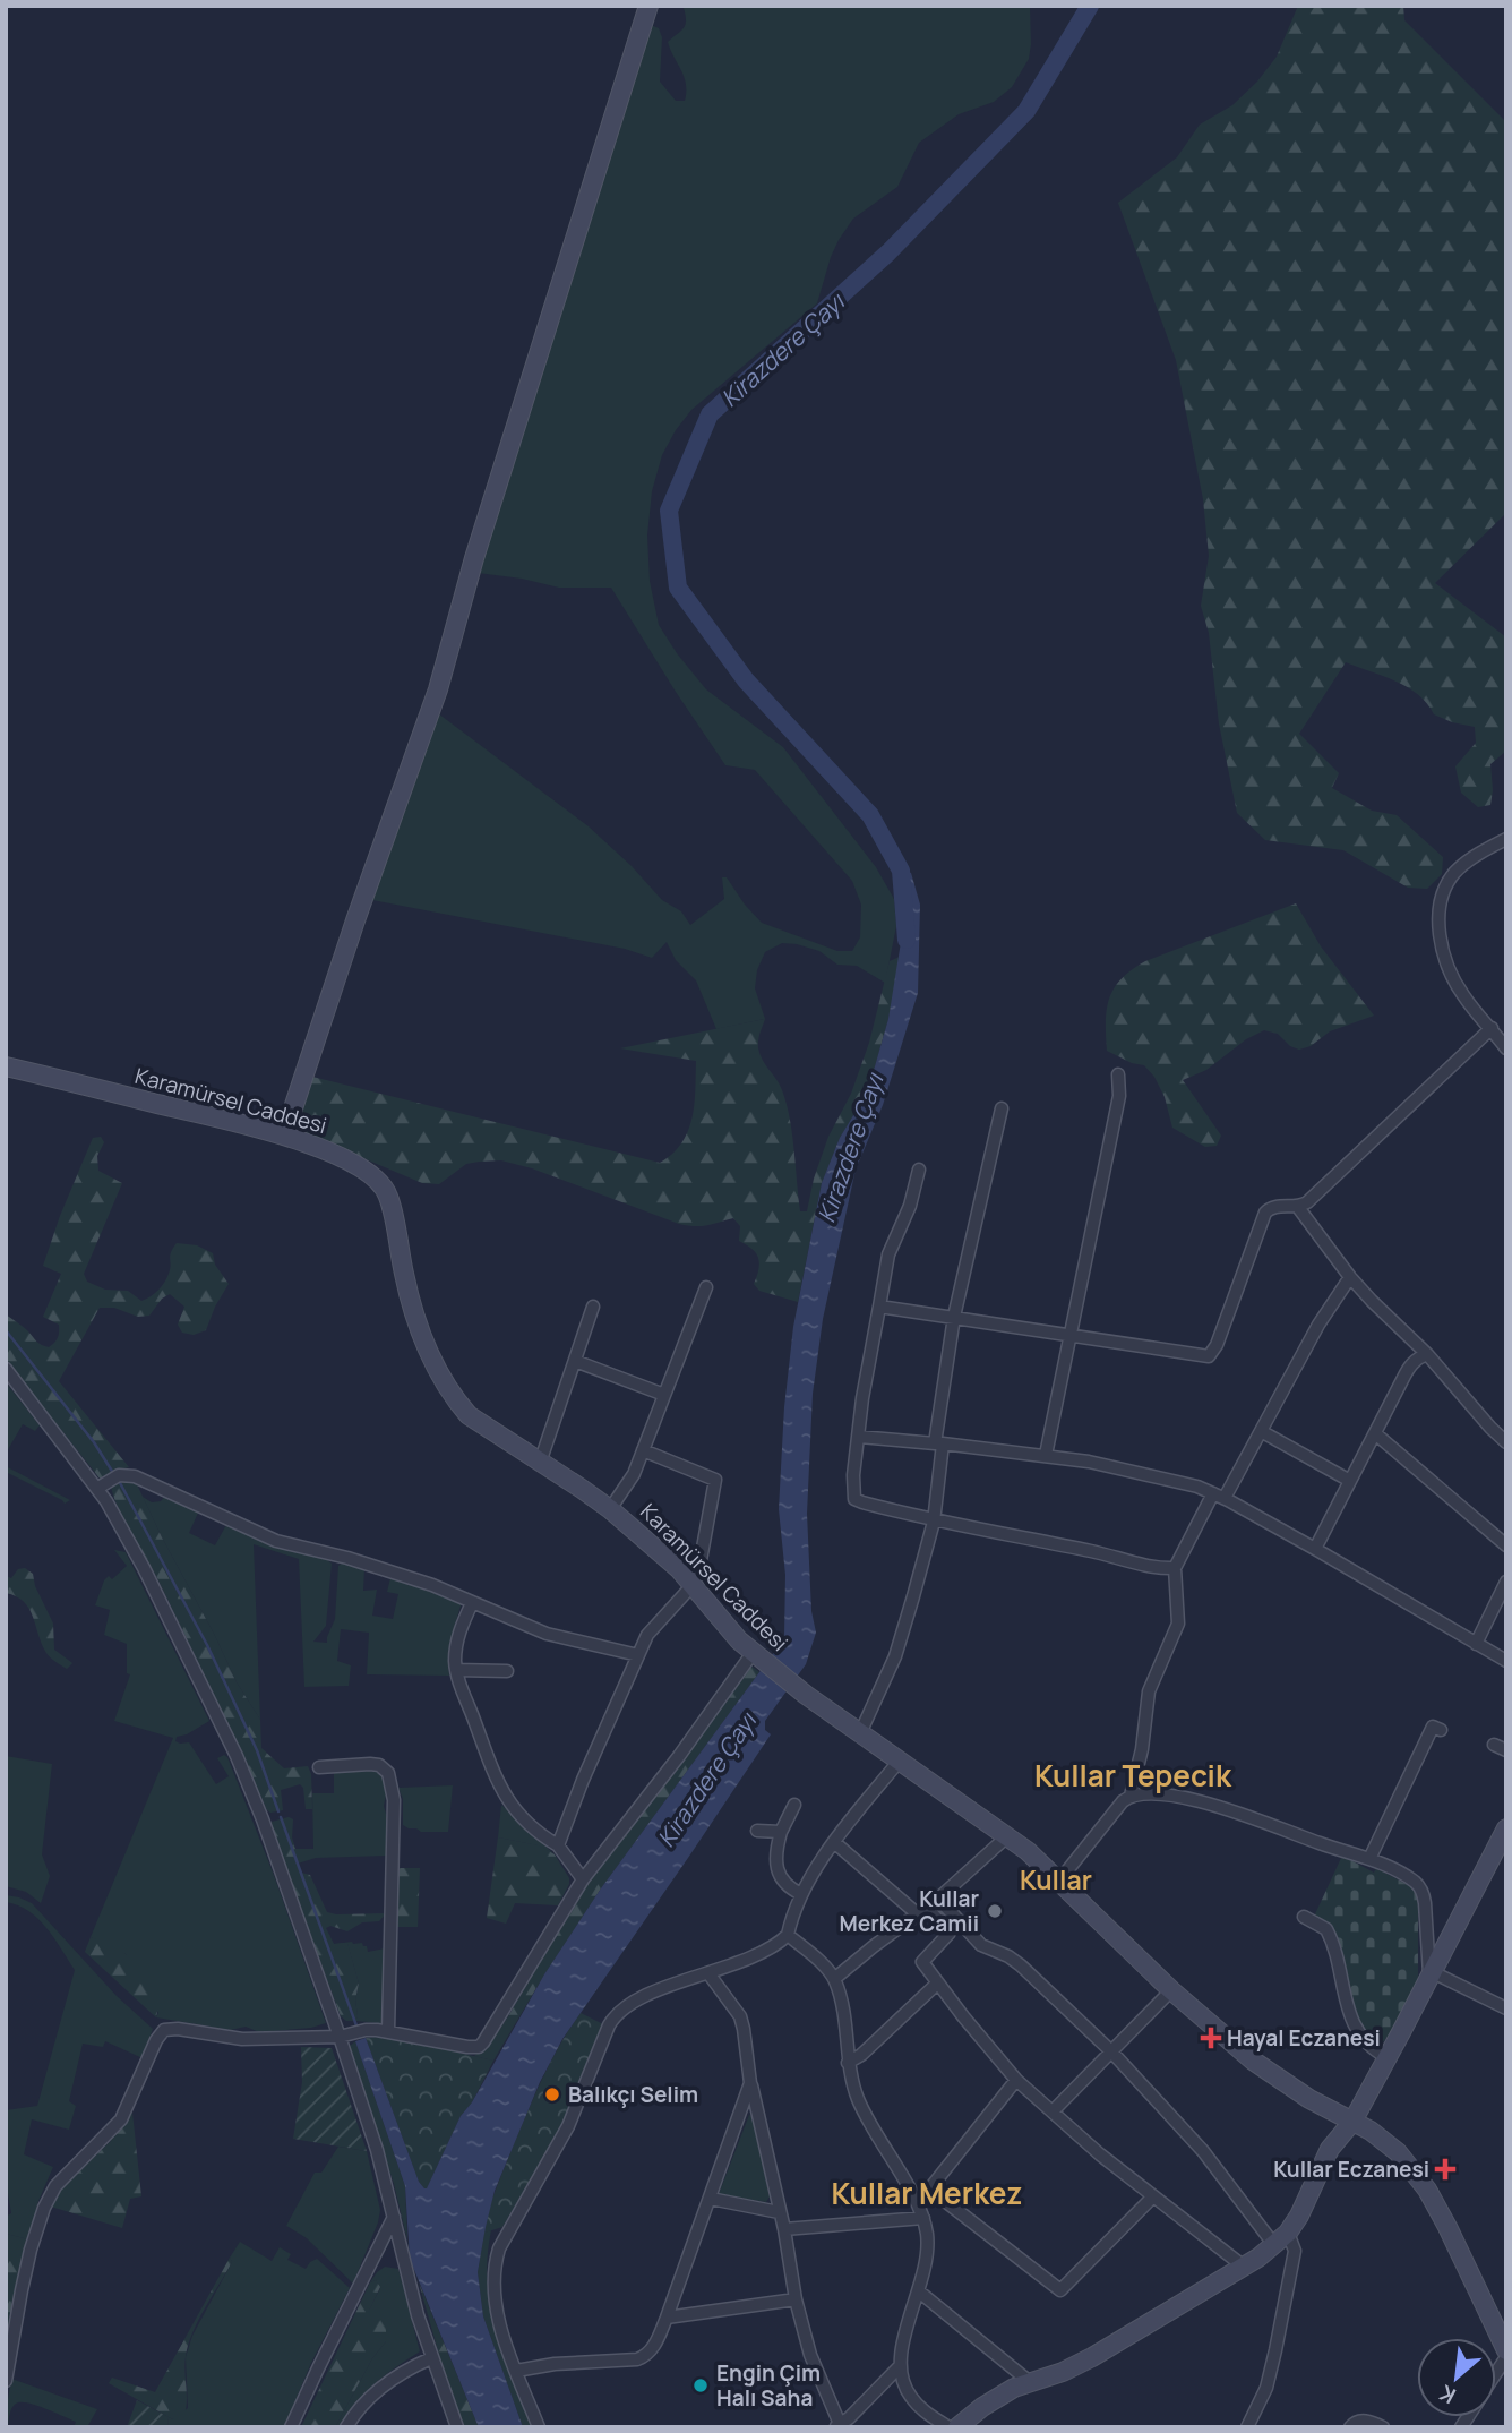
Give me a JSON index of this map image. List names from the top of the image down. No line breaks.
{"streets":{"main road":["Karamürsel Caddesi"]},"districts":["Kullar Tepecik","Kullar","Kullar Merkez"],"water":["Kirazdere Çayı"],"places":{"other":["Kullar Merkez Camii","Balıkçı Selim","Engin Çim Halı Saha"],"health":["Hayal Eczanesi","Kullar Eczanesi"]},"north":"bottom left"}
